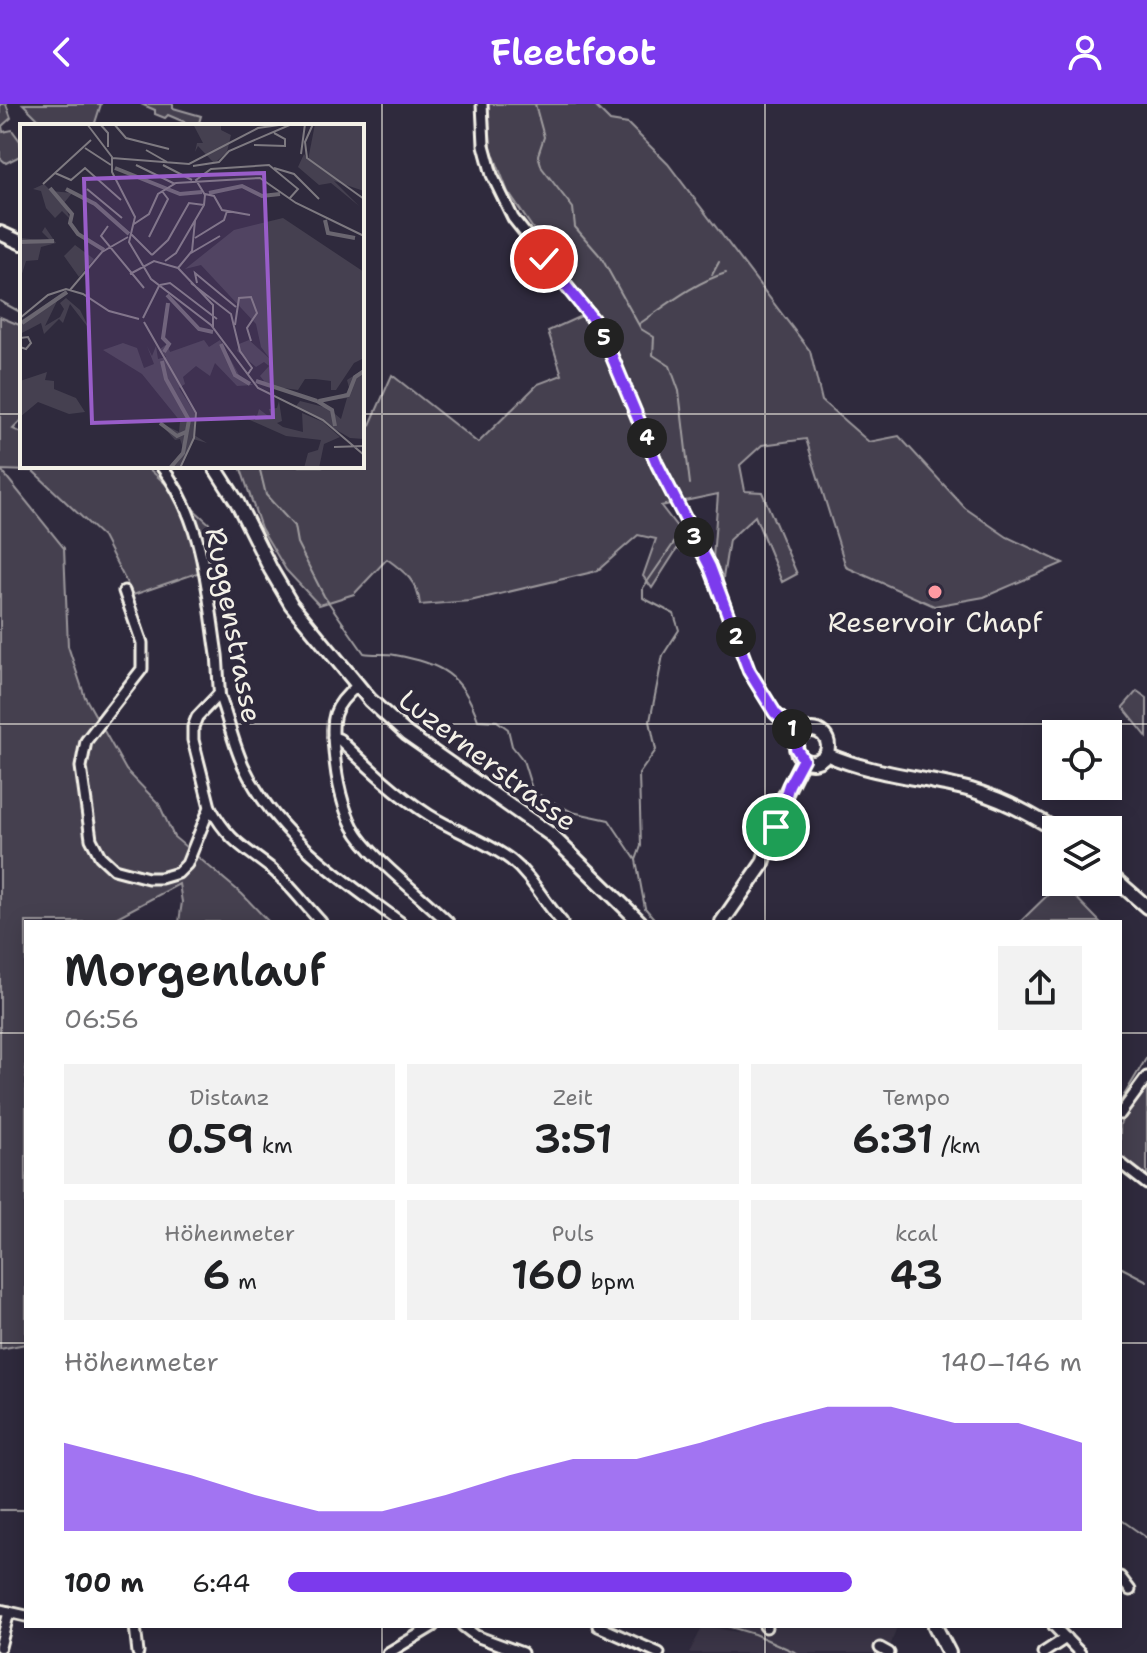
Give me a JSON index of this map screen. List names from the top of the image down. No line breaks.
{"streets":{"main road":["Luzernerstrasse"],"street":["Ruggenstrasse"]},"places":["Reservoir Chapf"],"page":{"header":"Fleetfoot","pins":["5","4","3","2","1"],"heading":["Morgenlauf","06:56"],"stats":[["Distanz","0.59 km"],["Zeit","3:51"],["Tempo","6:31 /km"],["Höhenmeter","6 m"],["Puls","160 bpm"],["kcal","43"]],"chart":["Höhenmeter","140–146 m"],"list":[{"name":"100 m","note":"6:44"}]}}
